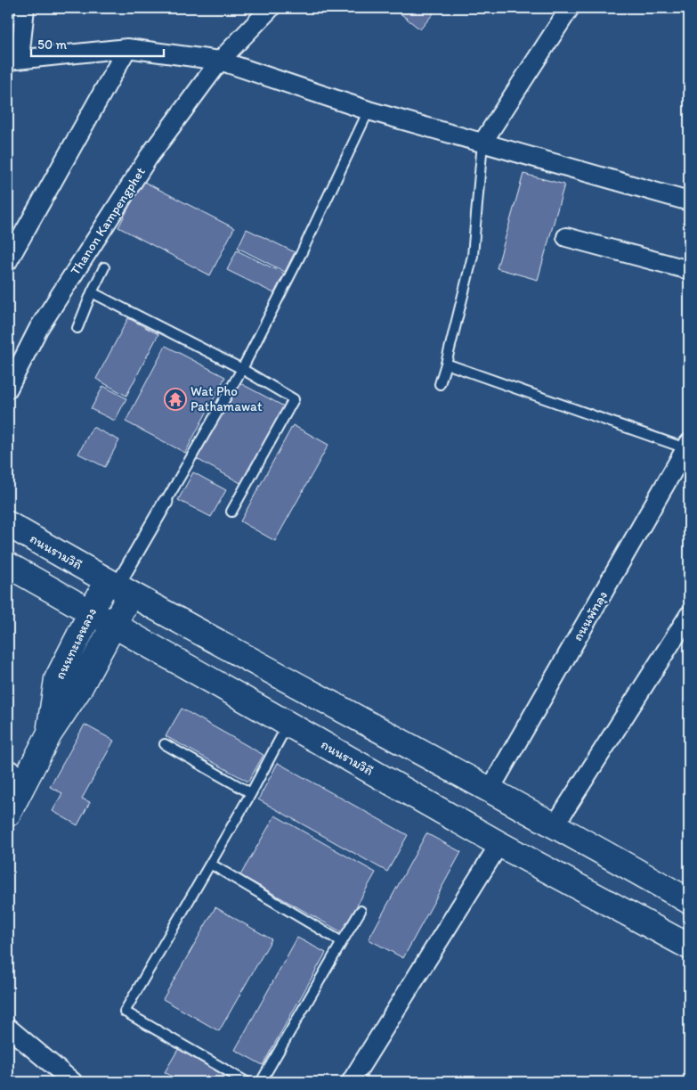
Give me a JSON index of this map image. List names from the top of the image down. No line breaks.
{"streets":{"main road":["ถนนรามวิถี","ถนนทะเลหลวง"],"street":["Thanon Kampengphet","ถนนพัทลุง"]},"crossings":[["ถนนรามวิถี","ถนนพัทลุง"],["ถนนรามวิถี","ถนนทะเลหลวง"]],"places":{"temple":["Wat Pho Pathamawat"]},"scale_bar":"50 m"}
